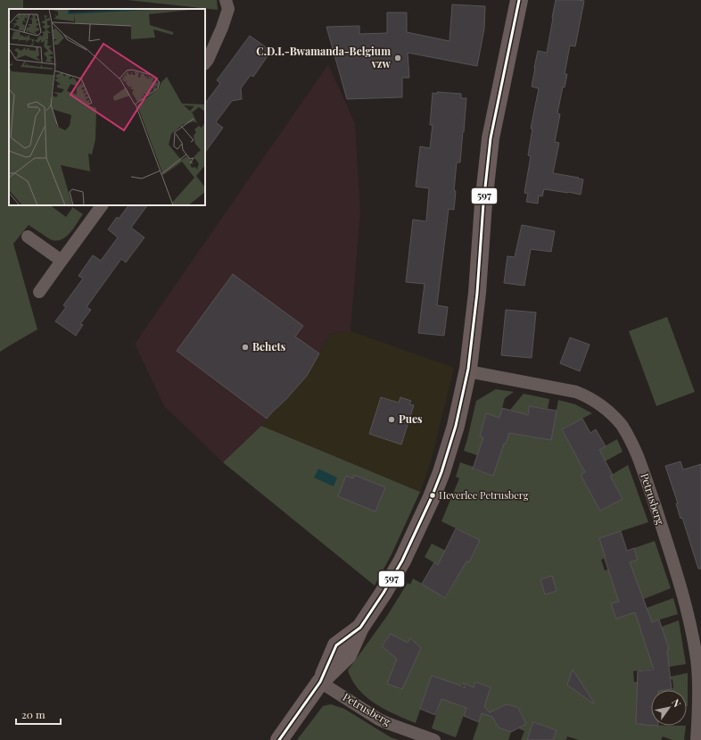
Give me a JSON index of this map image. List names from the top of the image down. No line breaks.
{"streets":{"street":["Petrusberg"]},"places":["C.D.I.-Bwamanda-Belgium vzw","Behets","Pues","Heverlee Petrusberg"],"lines":["transit line 597"],"scale_bar":"20 m","north":"top right"}
